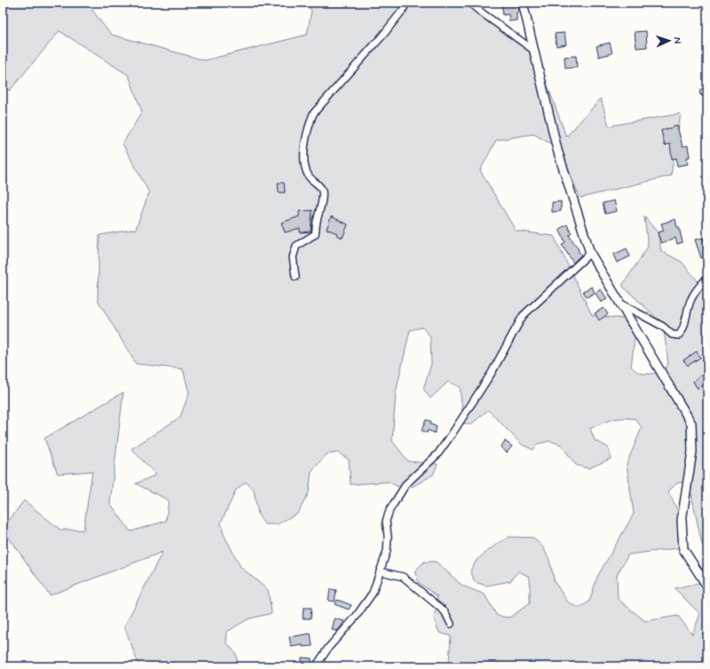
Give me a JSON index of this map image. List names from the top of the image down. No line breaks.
{"north":"right"}
